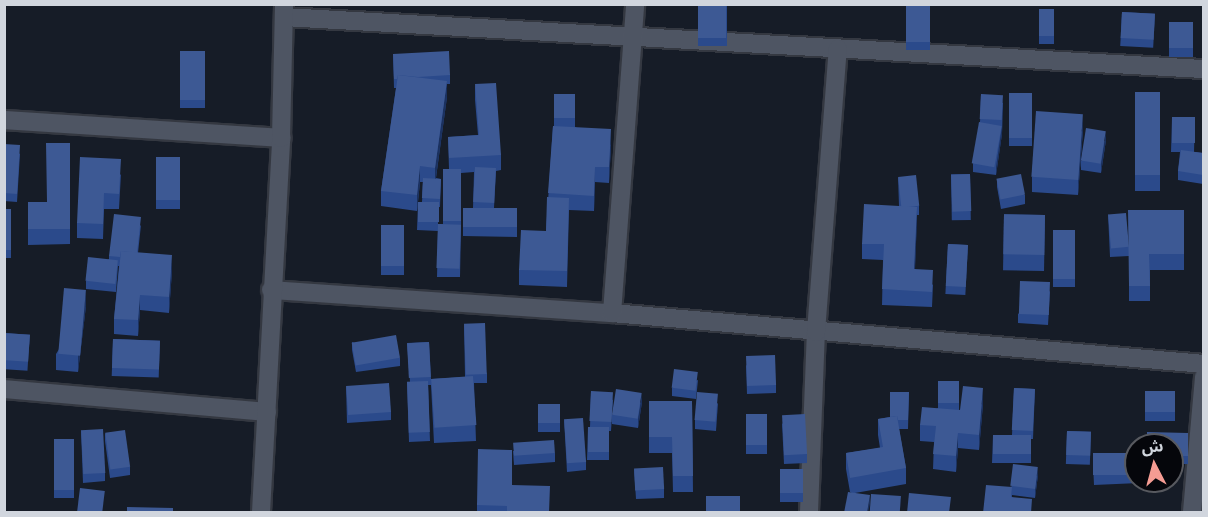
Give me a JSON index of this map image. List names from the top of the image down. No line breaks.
{"north":"top"}
